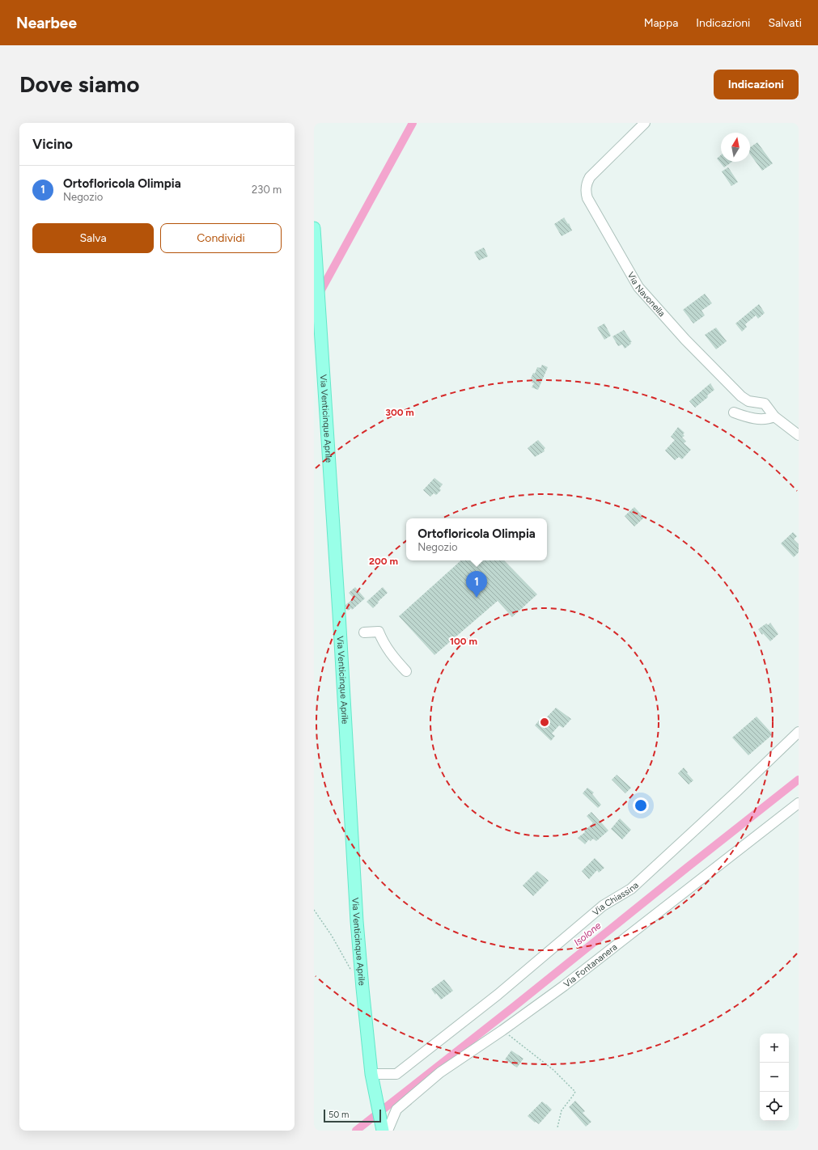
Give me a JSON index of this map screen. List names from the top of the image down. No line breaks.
{"streets":{"main road":["Via Venticinque Aprile"],"street":["Via Navonella","Via Chiassina","Via Fontananera"]},"crossings":[["Via Venticinque Aprile","Via Chiassina"],["Via Venticinque Aprile","Via Fontananera"]],"water":["Isolone"],"scale_bar":"50 m","north":"top","page":{"header":"Nearbee","nav":["Mappa","Indicazioni","Salvati"],"buttons":["Indicazioni",["Salva","Condividi"]],"title":"Dove siamo","heading":"Vicino","list":[{"mark":"1","name":"Ortofloricola Olimpia","note":"Negozio","value":"230 m"}],"popup":["Ortofloricola Olimpia","Negozio"],"pins":"1","map_buttons":["+","−"],"scale":"50 m"},"rings":["300 m","200 m","100 m"]}
